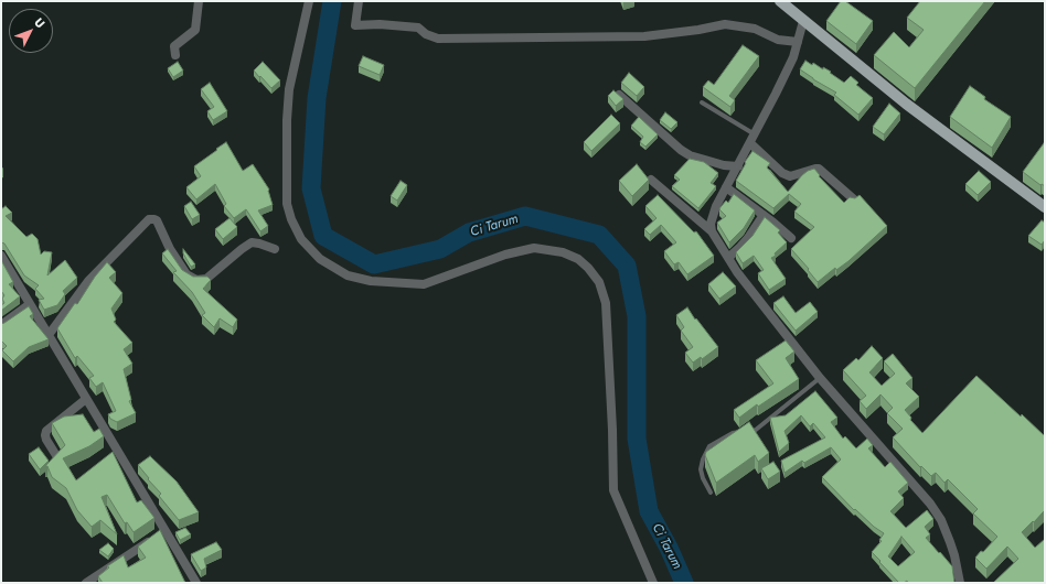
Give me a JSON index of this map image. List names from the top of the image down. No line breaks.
{"water":["Ci Tarum"],"north":"top right"}
